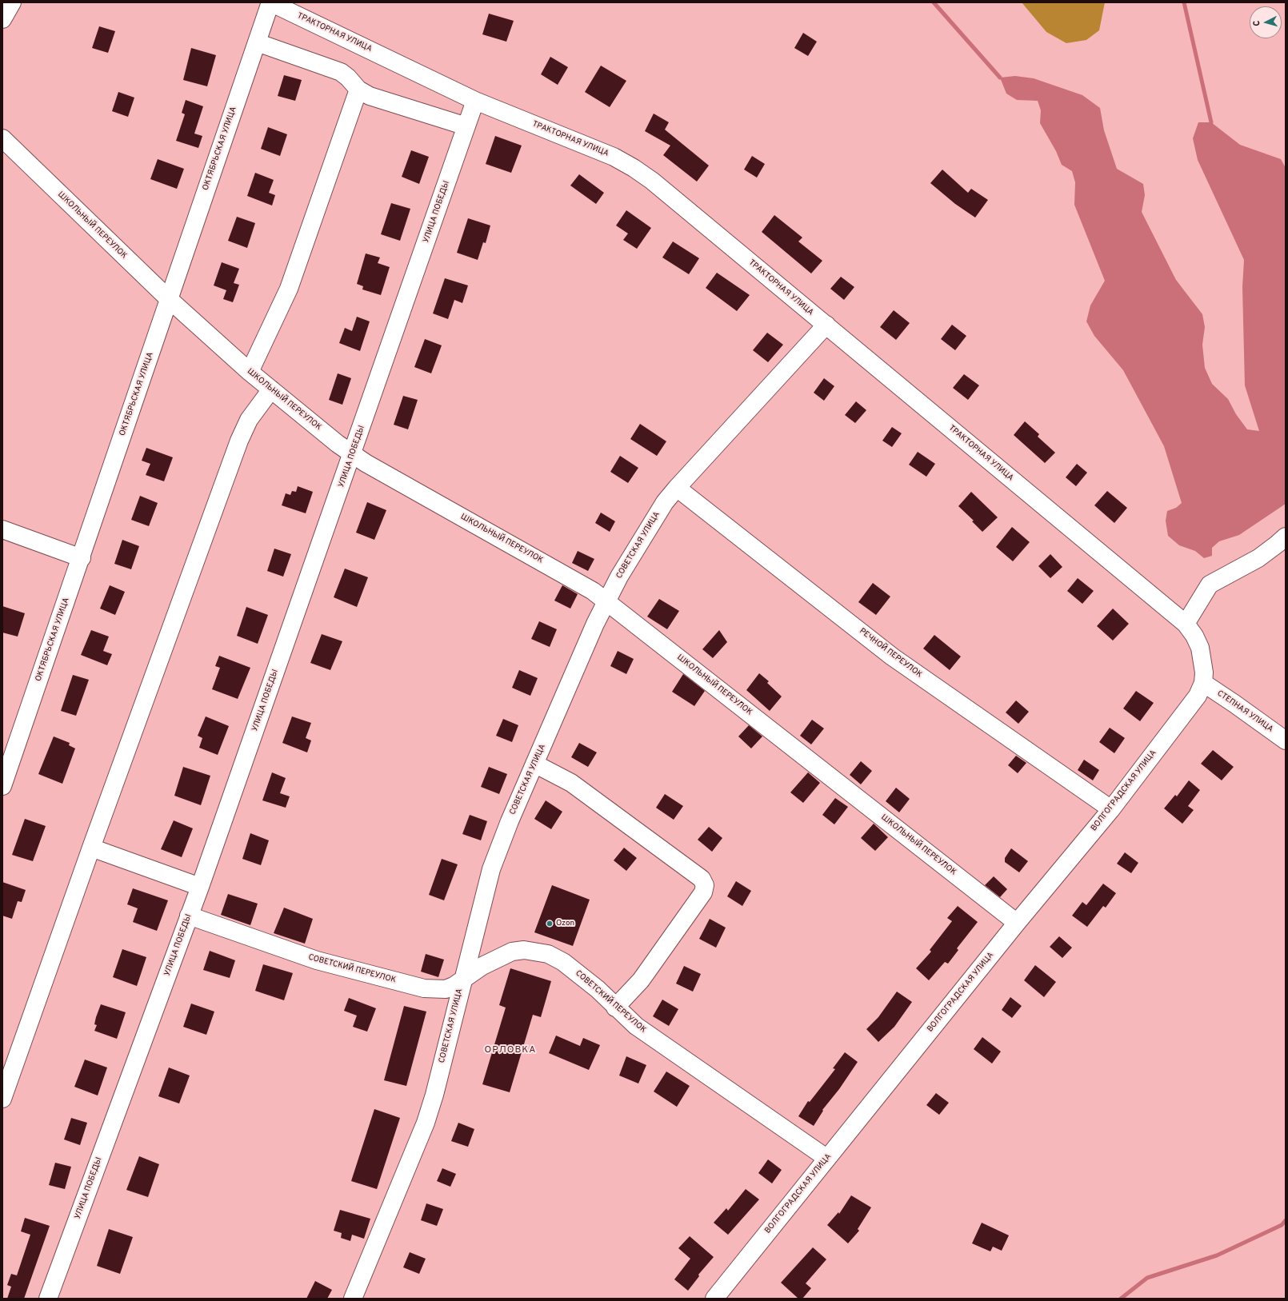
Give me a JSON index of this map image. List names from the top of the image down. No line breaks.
{"streets":{"street":["ТРАКТОРНАЯ УЛИЦА","ОКТЯБРЬСКАЯ УЛИЦА","УЛИЦА ПОБЕДЫ","ШКОЛЬНЫЙ ПЕРЕУЛОК","СОВЕТСКАЯ УЛИЦА","РЕЧНОЙ ПЕРЕУЛОК","СТЕПНАЯ УЛИЦА","ВОЛГОГРАДСКАЯ УЛИЦА","СОВЕТСКИЙ ПЕРЕУЛОК"]},"crossings":[["ТРАКТОРНАЯ УЛИЦА","ОКТЯБРЬСКАЯ УЛИЦА"],["ТРАКТОРНАЯ УЛИЦА","УЛИЦА ПОБЕДЫ"],["ТРАКТОРНАЯ УЛИЦА","СОВЕТСКАЯ УЛИЦА"],["ТРАКТОРНАЯ УЛИЦА","СТЕПНАЯ УЛИЦА"],["ТРАКТОРНАЯ УЛИЦА","ВОЛГОГРАДСКАЯ УЛИЦА"],["ОКТЯБРЬСКАЯ УЛИЦА","ШКОЛЬНЫЙ ПЕРЕУЛОК"],["УЛИЦА ПОБЕДЫ","ШКОЛЬНЫЙ ПЕРЕУЛОК"],["УЛИЦА ПОБЕДЫ","СОВЕТСКИЙ ПЕРЕУЛОК"],["ШКОЛЬНЫЙ ПЕРЕУЛОК","СОВЕТСКАЯ УЛИЦА"],["ШКОЛЬНЫЙ ПЕРЕУЛОК","ВОЛГОГРАДСКАЯ УЛИЦА"],["СОВЕТСКАЯ УЛИЦА","РЕЧНОЙ ПЕРЕУЛОК"],["СОВЕТСКАЯ УЛИЦА","СОВЕТСКИЙ ПЕРЕУЛОК"],["РЕЧНОЙ ПЕРЕУЛОК","ВОЛГОГРАДСКАЯ УЛИЦА"],["СТЕПНАЯ УЛИЦА","ВОЛГОГРАДСКАЯ УЛИЦА"],["ВОЛГОГРАДСКАЯ УЛИЦА","СОВЕТСКИЙ ПЕРЕУЛОК"]],"districts":["ОРЛОВКА"],"places":["Ozon"],"north":"left"}
